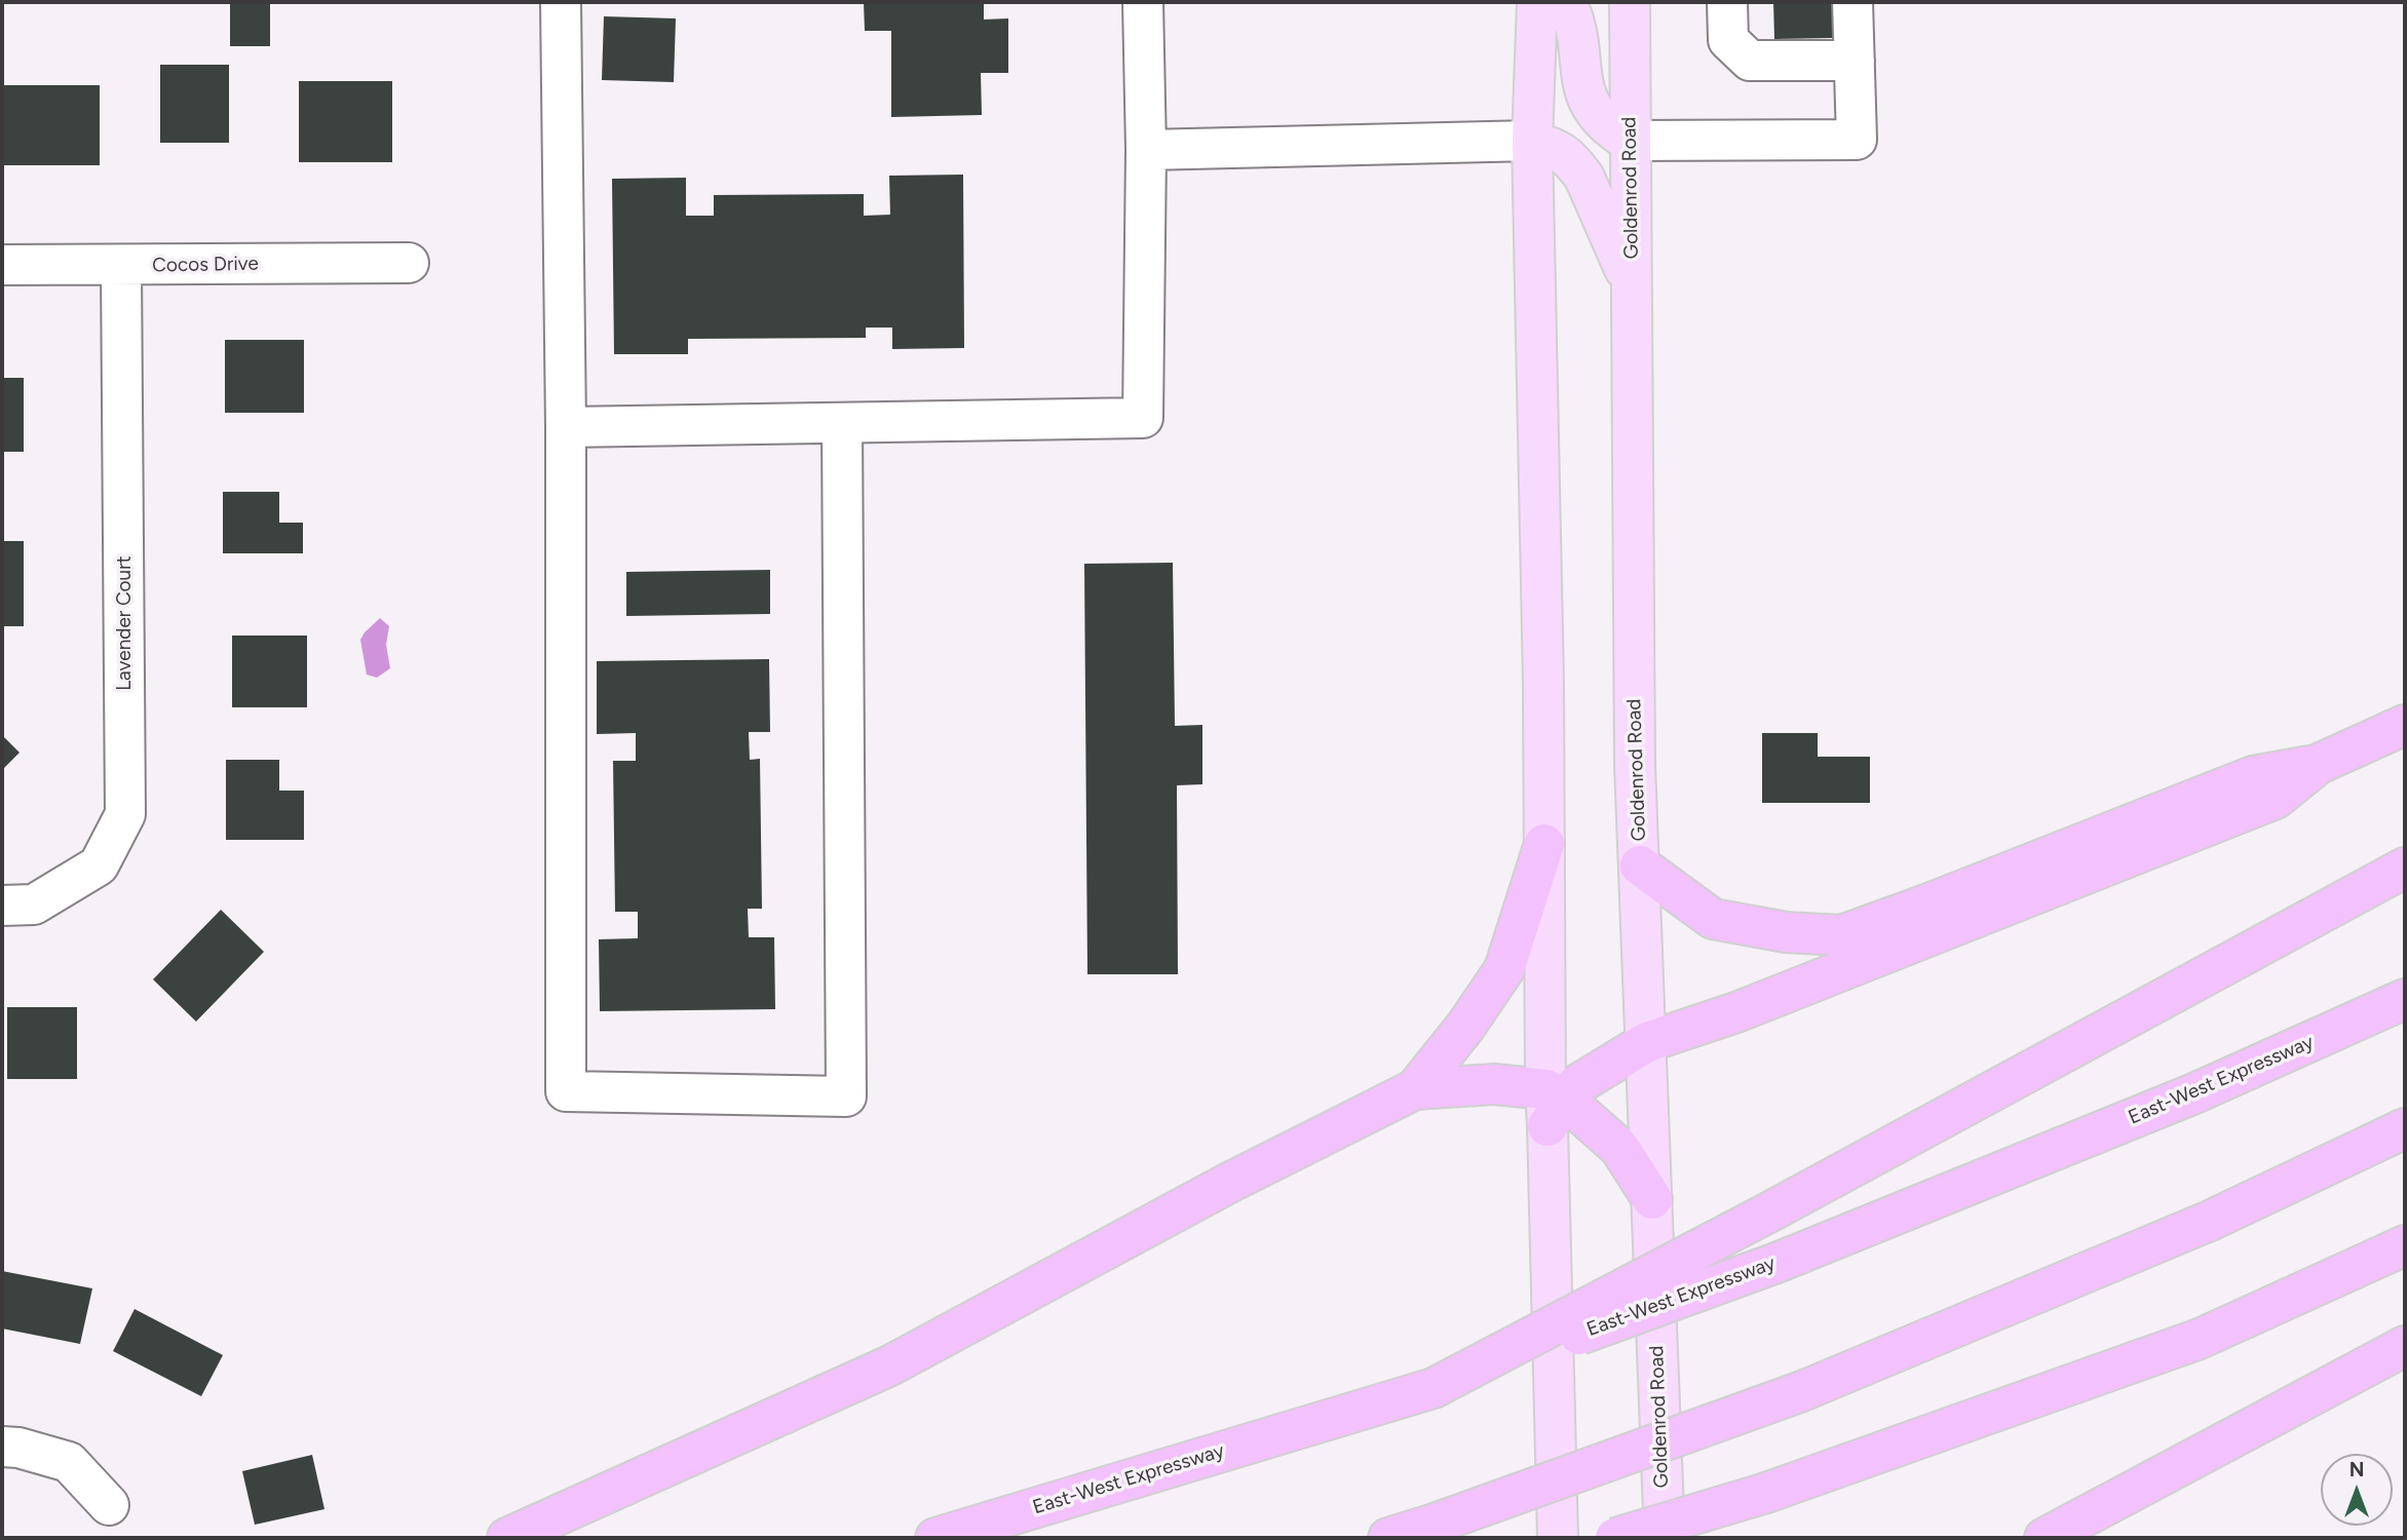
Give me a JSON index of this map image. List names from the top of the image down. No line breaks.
{"streets":{"highway":["East-West Expressway"],"main road":["Goldenrod Road"],"street":["Cocos Drive","Lavender Court"]},"crossings":[["Cocos Drive","Lavender Court"]],"north":"top"}
